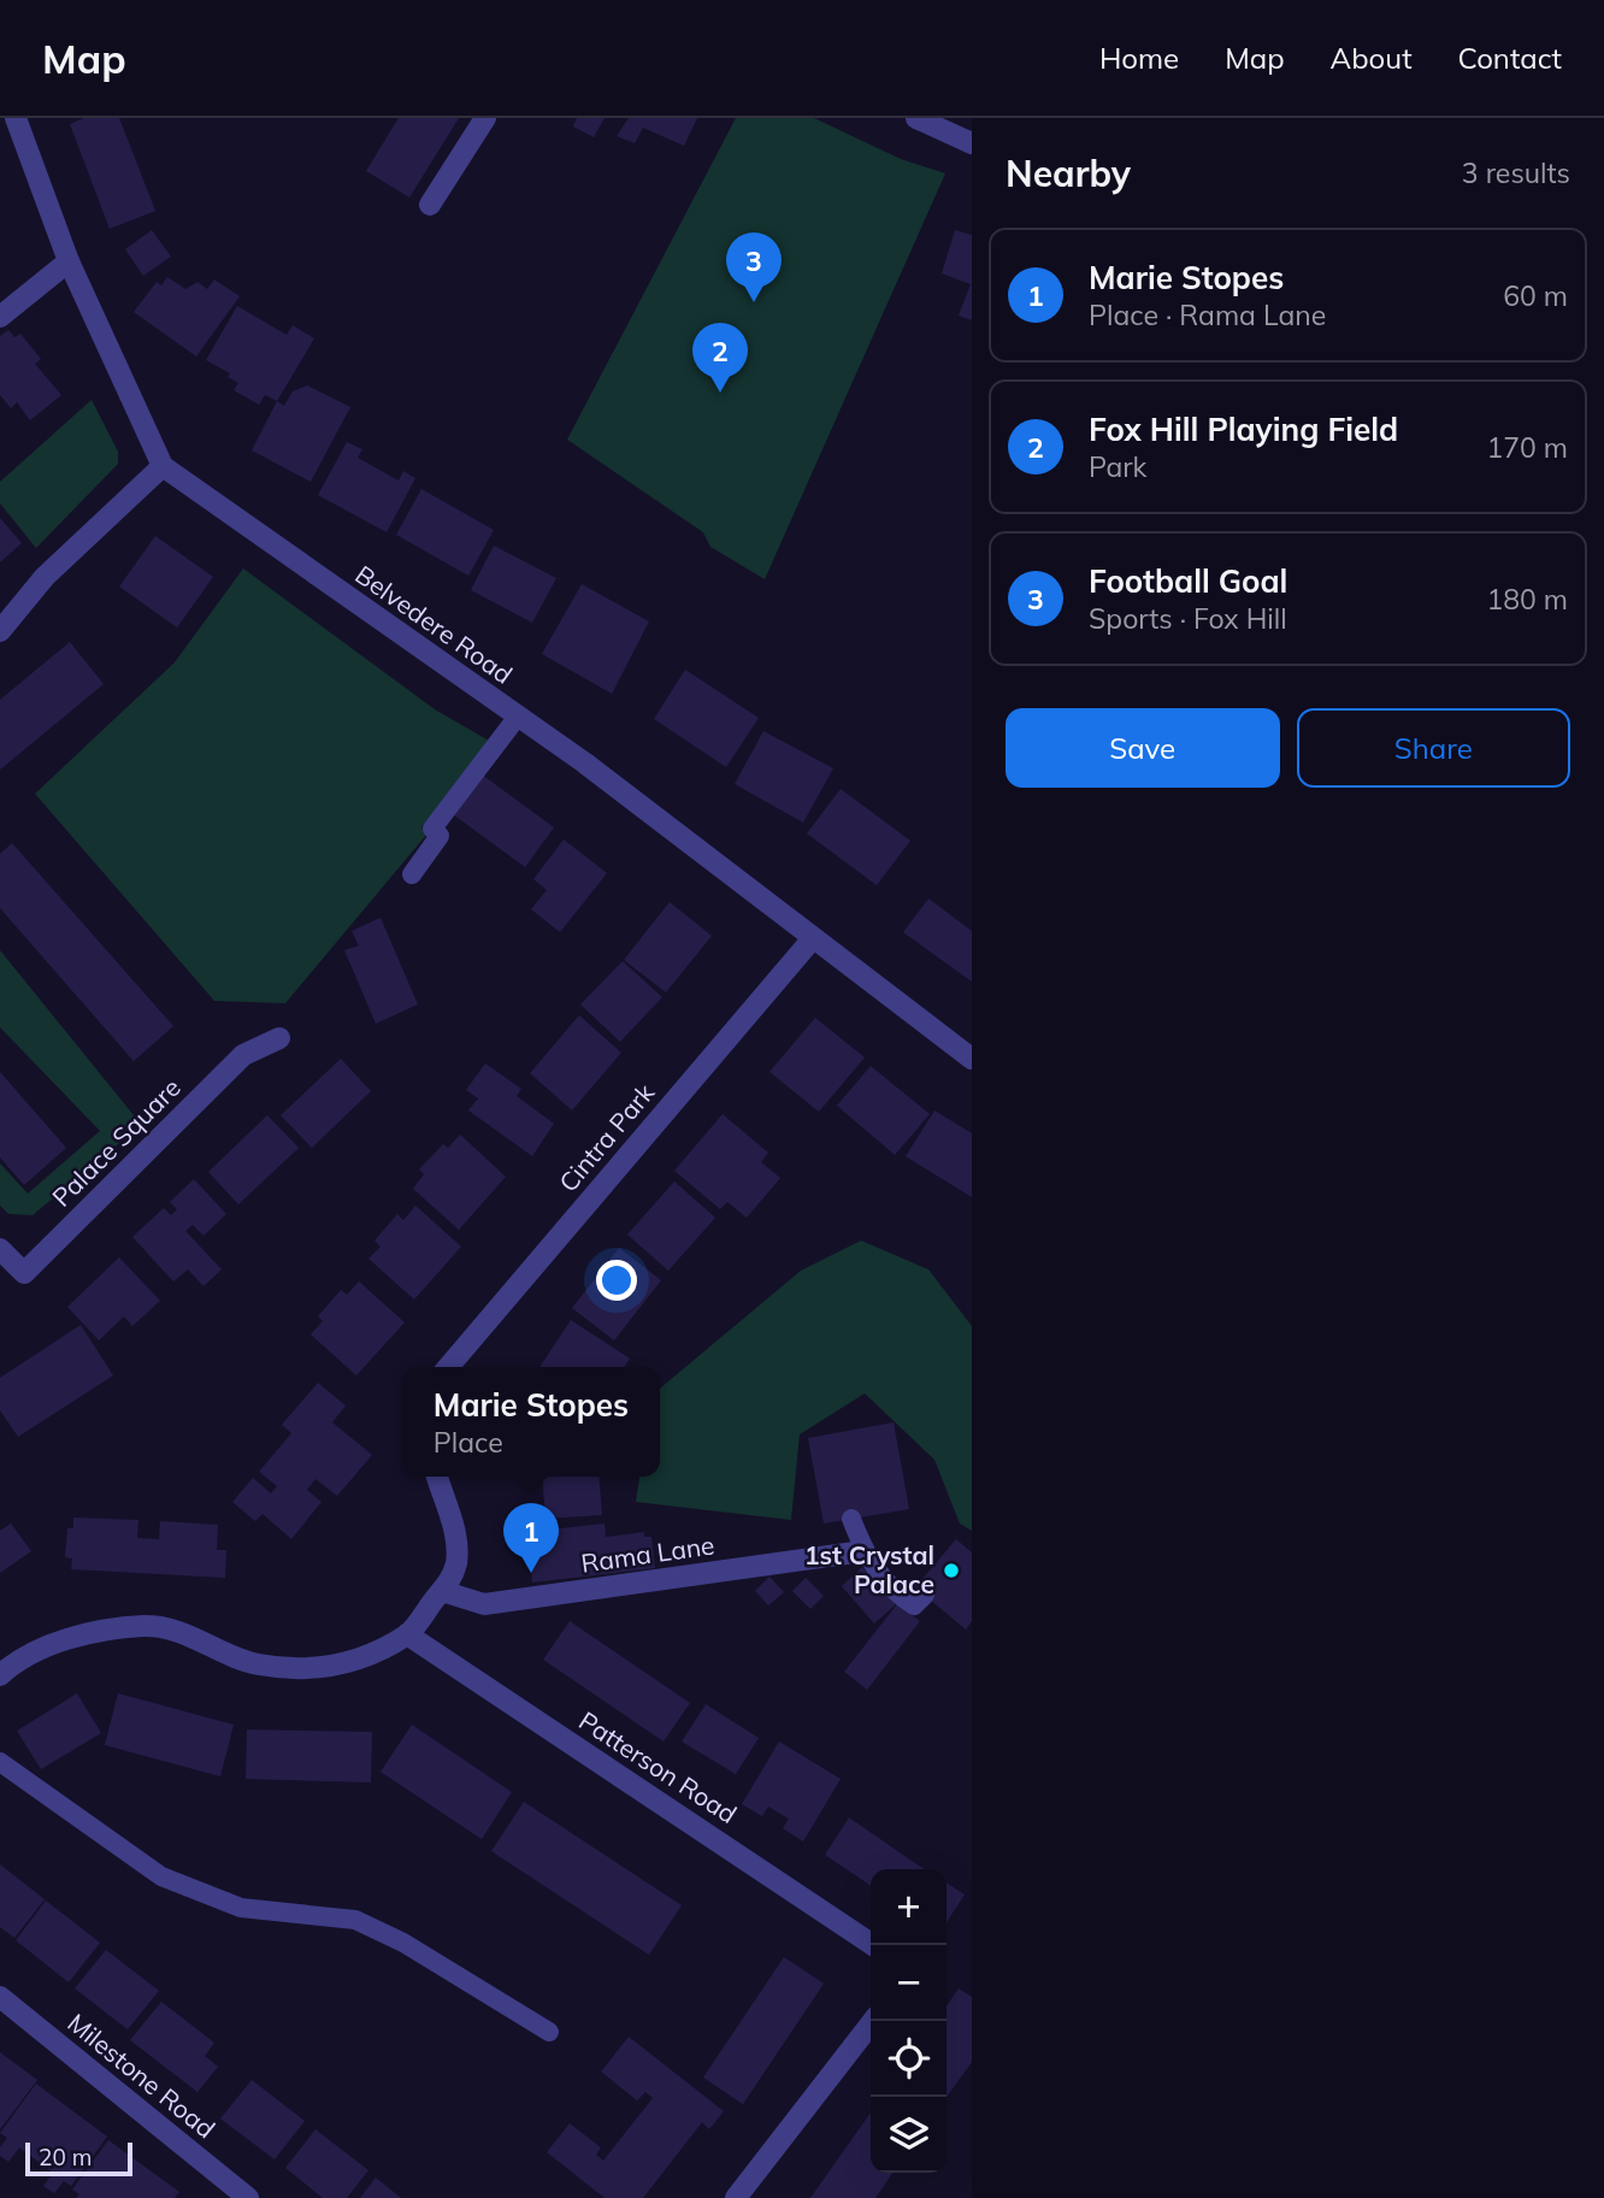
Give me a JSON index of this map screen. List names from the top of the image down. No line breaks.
{"streets":{"street":["Belvedere Road","Cintra Park","Palace Square","Rama Lane","Patterson Road","Milestone Road"]},"crossings":[["Belvedere Road","Cintra Park"]],"places":["1st Crystal Palace"],"scale_bar":"20 m","page":{"header":"Map","nav":["Home","Map","About","Contact"],"heading":["Nearby","3 results"],"list":[{"mark":"1","name":"Marie Stopes","note":"Place · Rama Lane","value":"60 m"},{"mark":"2","name":"Fox Hill Playing Field","note":"Park","value":"170 m"},{"mark":"3","name":"Football Goal","note":"Sports · Fox Hill","value":"180 m"}],"pins":["3","2","1"],"buttons":["Save","Share"],"popup":["Marie Stopes","Place"],"map_buttons":["+","−"],"scale":"20 m"}}
